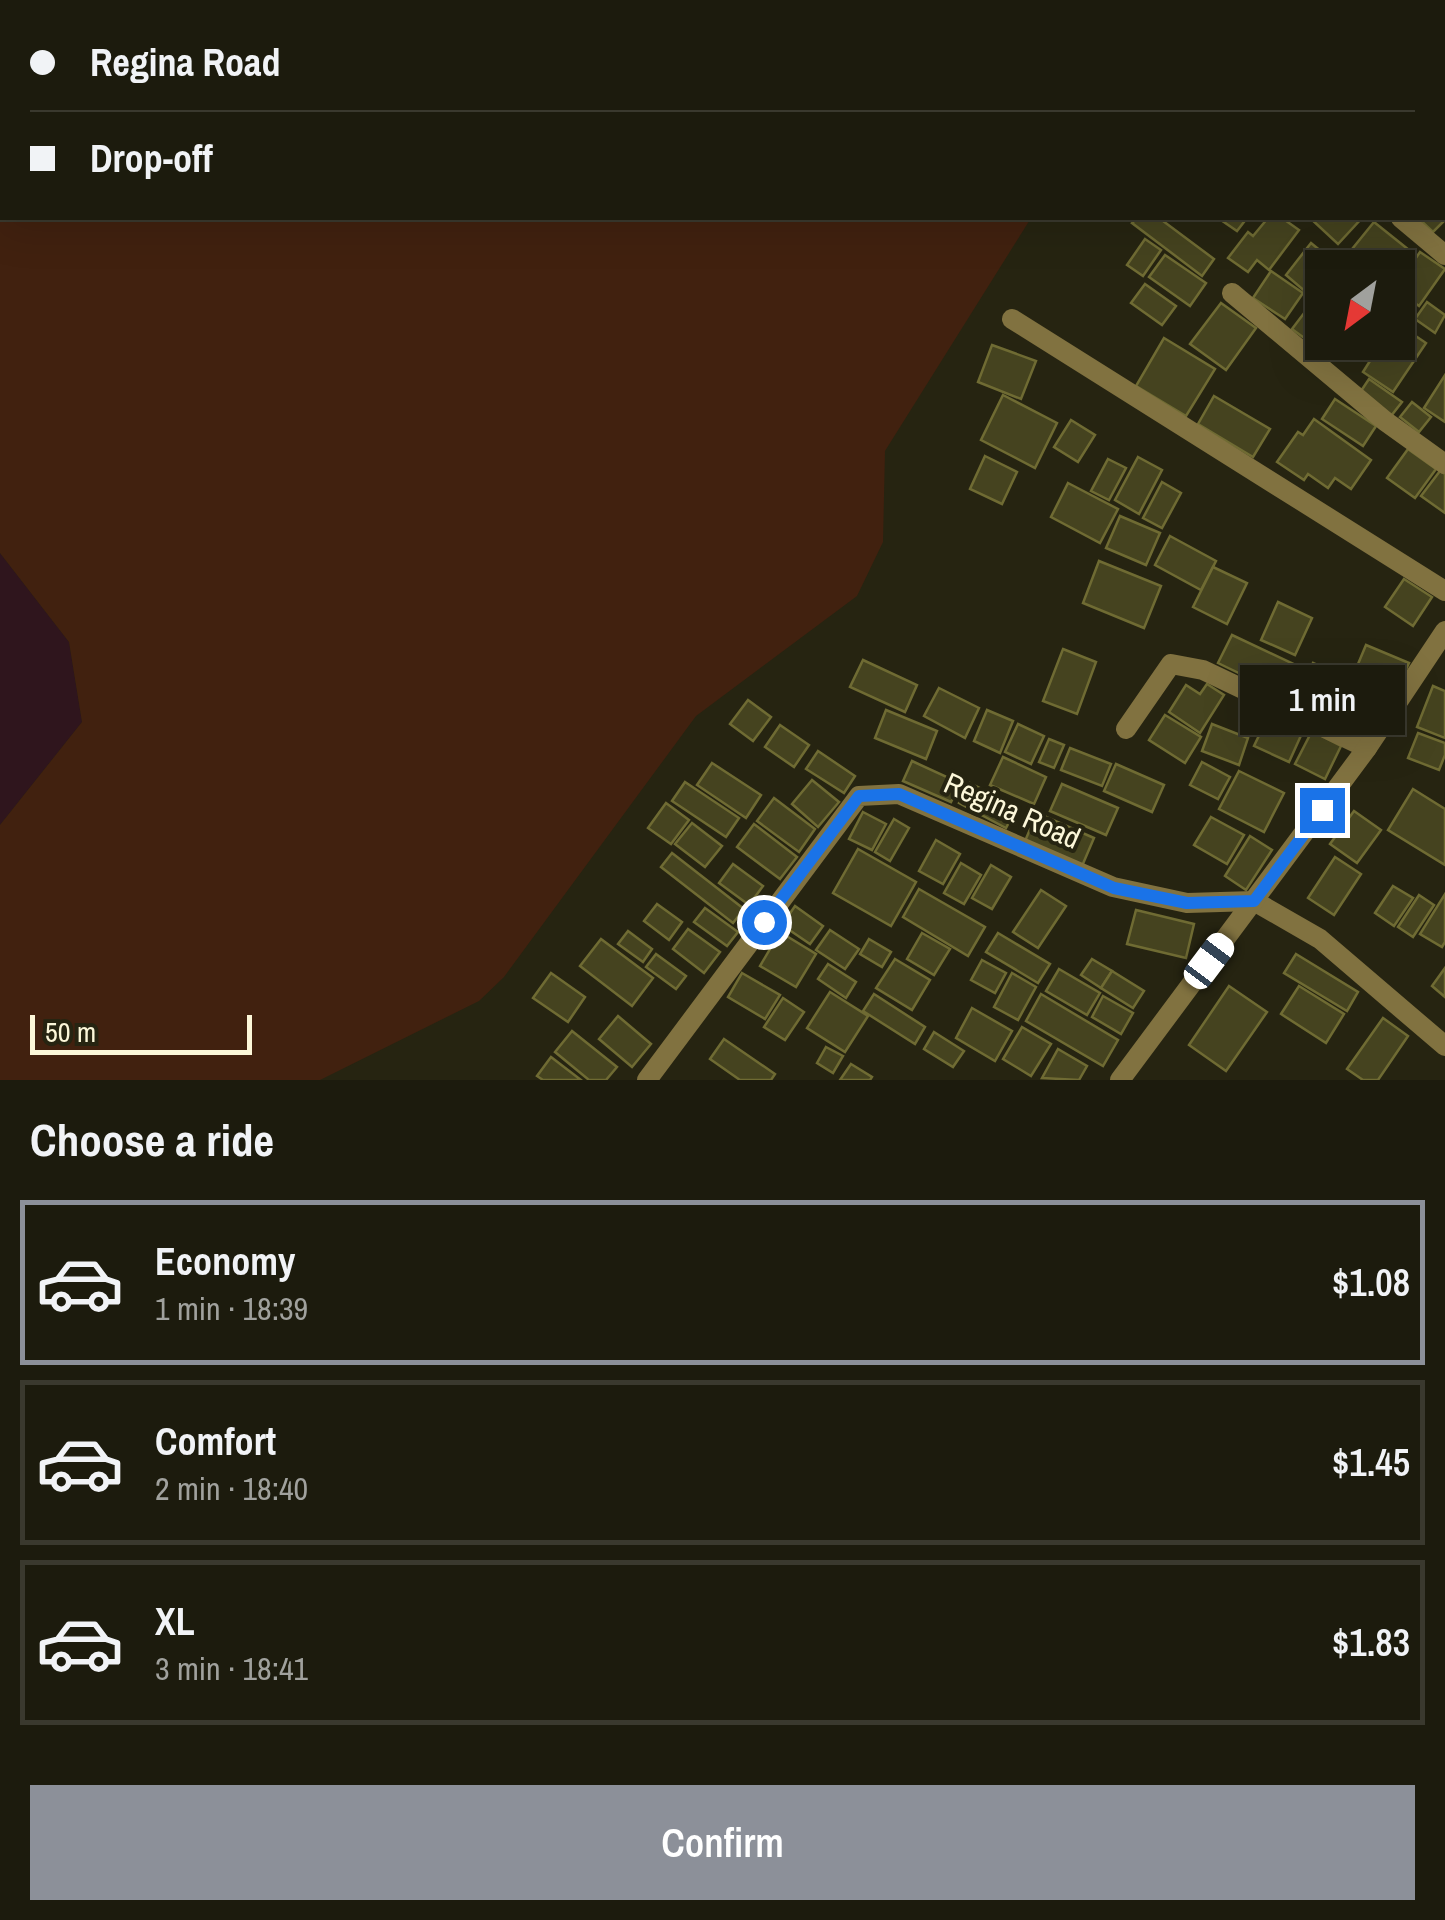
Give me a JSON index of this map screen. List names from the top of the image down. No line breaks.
{"streets":{"street":["Regina Road"]},"scale_bar":"50 m","north":"bottom left","page":{"banner":["Regina Road","Drop-off"],"bubble":"1 min","scale":"50 m","heading":"Choose a ride","list":[{"name":"Economy","note":"1 min · 18:39","value":"$1.08"},{"name":"Comfort","note":"2 min · 18:40","value":"$1.45"},{"name":"XL","note":"3 min · 18:41","value":"$1.83"}],"buttons":"Confirm"}}
